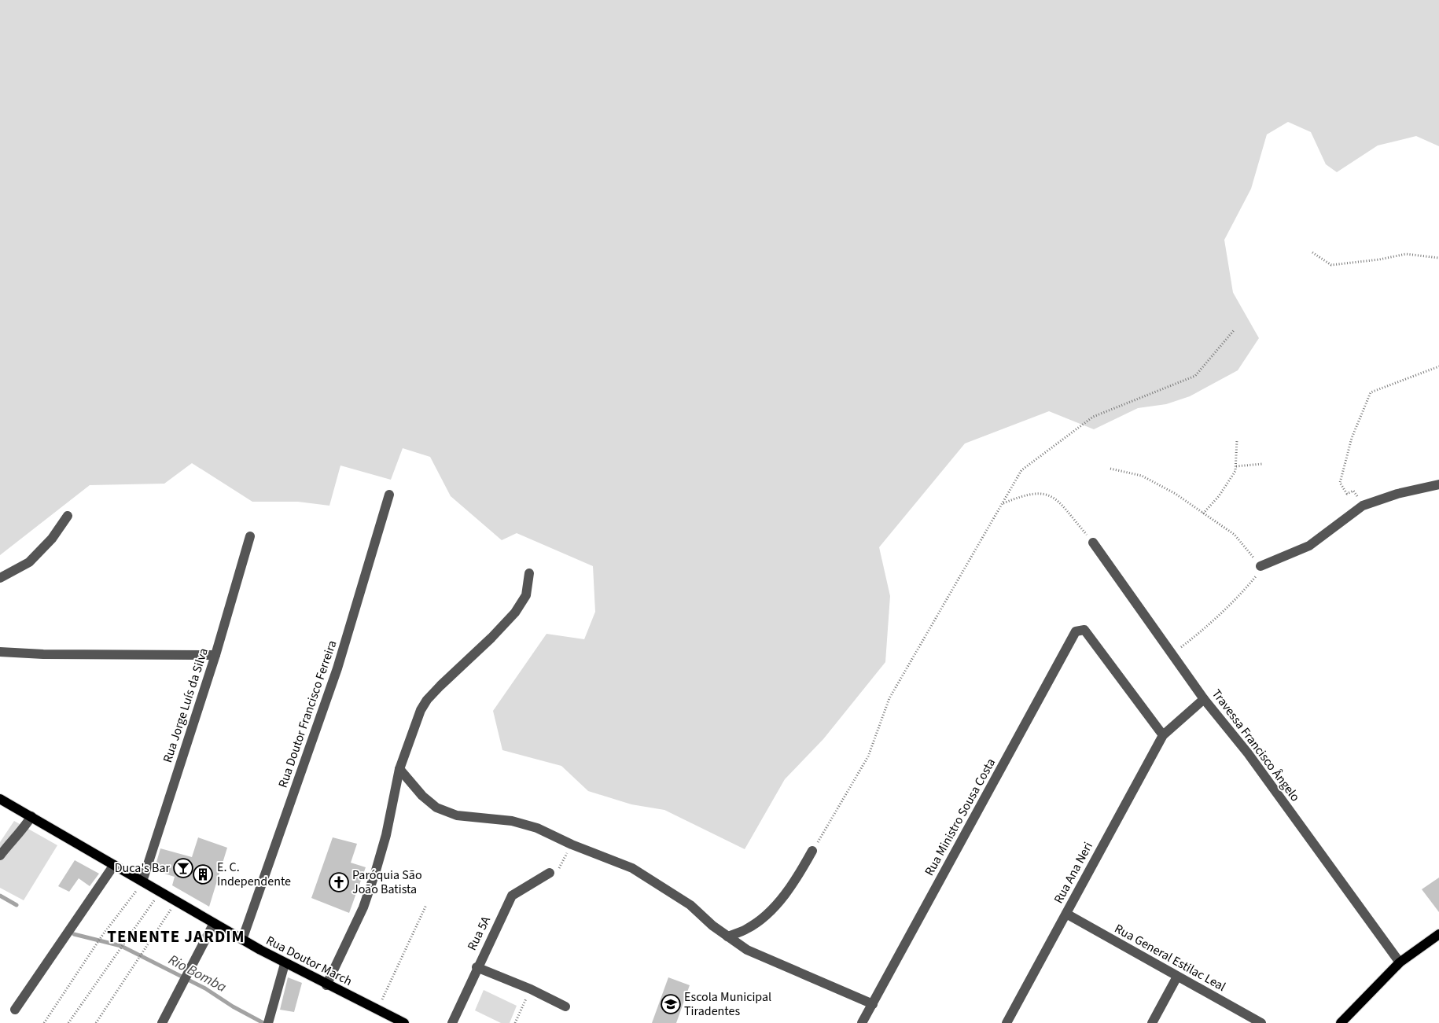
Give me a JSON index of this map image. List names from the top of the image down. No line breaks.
{"streets":{"main road":["Rua Doutor March"],"street":["Rua Jorge Luís da Silva","Rua Doutor Francisco Ferreira","Travessa Francisco Ângelo","Rua Ministro Sousa Costa","Rua Ana Neri","Rua 5A","Rua General Estilac Leal"]},"crossings":[["Rua Jorge Luís da Silva","Rua Doutor March"],["Rua Doutor Francisco Ferreira","Rua Doutor March"],["Travessa Francisco Ângelo","Rua Ana Neri"],["Rua Ministro Sousa Costa","Rua Ana Neri"],["Rua Ana Neri","Rua General Estilac Leal"]],"districts":["TENENTE JARDIM"],"water":["Rio Bomba"],"places":{"bar":["Duca's Bar"],"building":["E. C. Independente"],"church":["Paróquia São João Batista"],"school or university":["Escola Municipal Tiradentes"]}}
